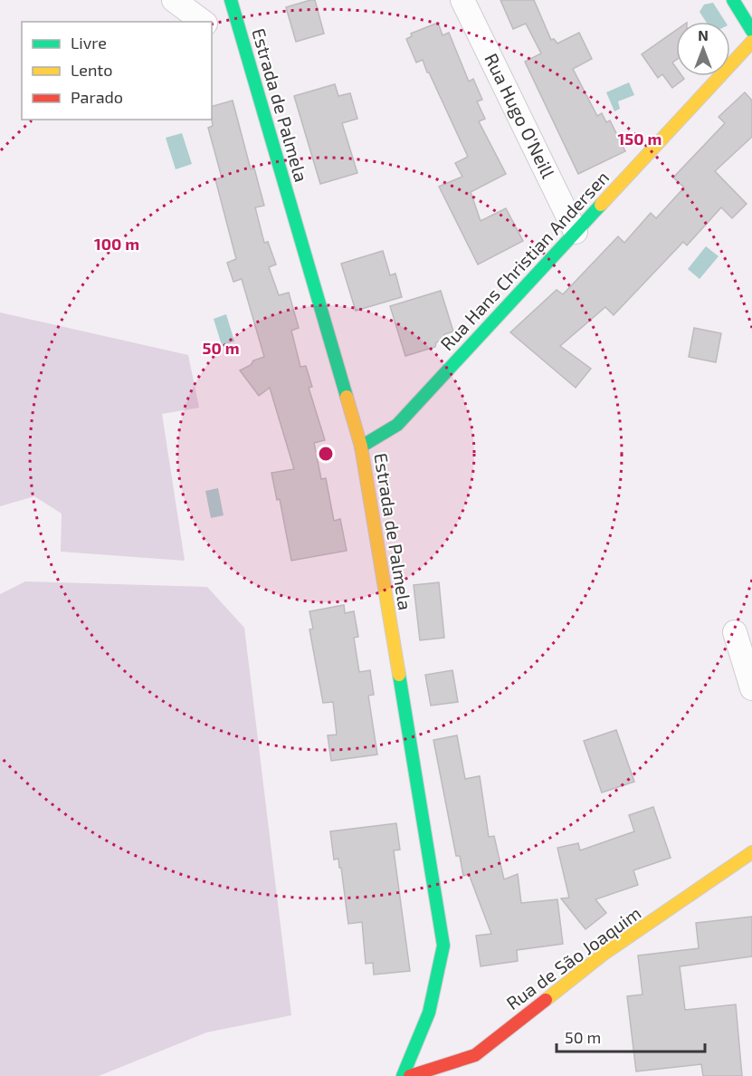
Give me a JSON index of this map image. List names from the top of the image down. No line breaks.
{"streets":{"street":["Estrada de Palmela","Rua Hugo O'Neill","Rua Hans Christian Andersen","Rua de São Joaquim"]},"crossings":[["Estrada de Palmela","Rua Hans Christian Andersen"],["Rua Hugo O'Neill","Rua Hans Christian Andersen"]],"legend":["Livre","Lento","Parado"],"scale_bar":"50 m","north":"top","rings":["150 m","100 m","50 m"]}
